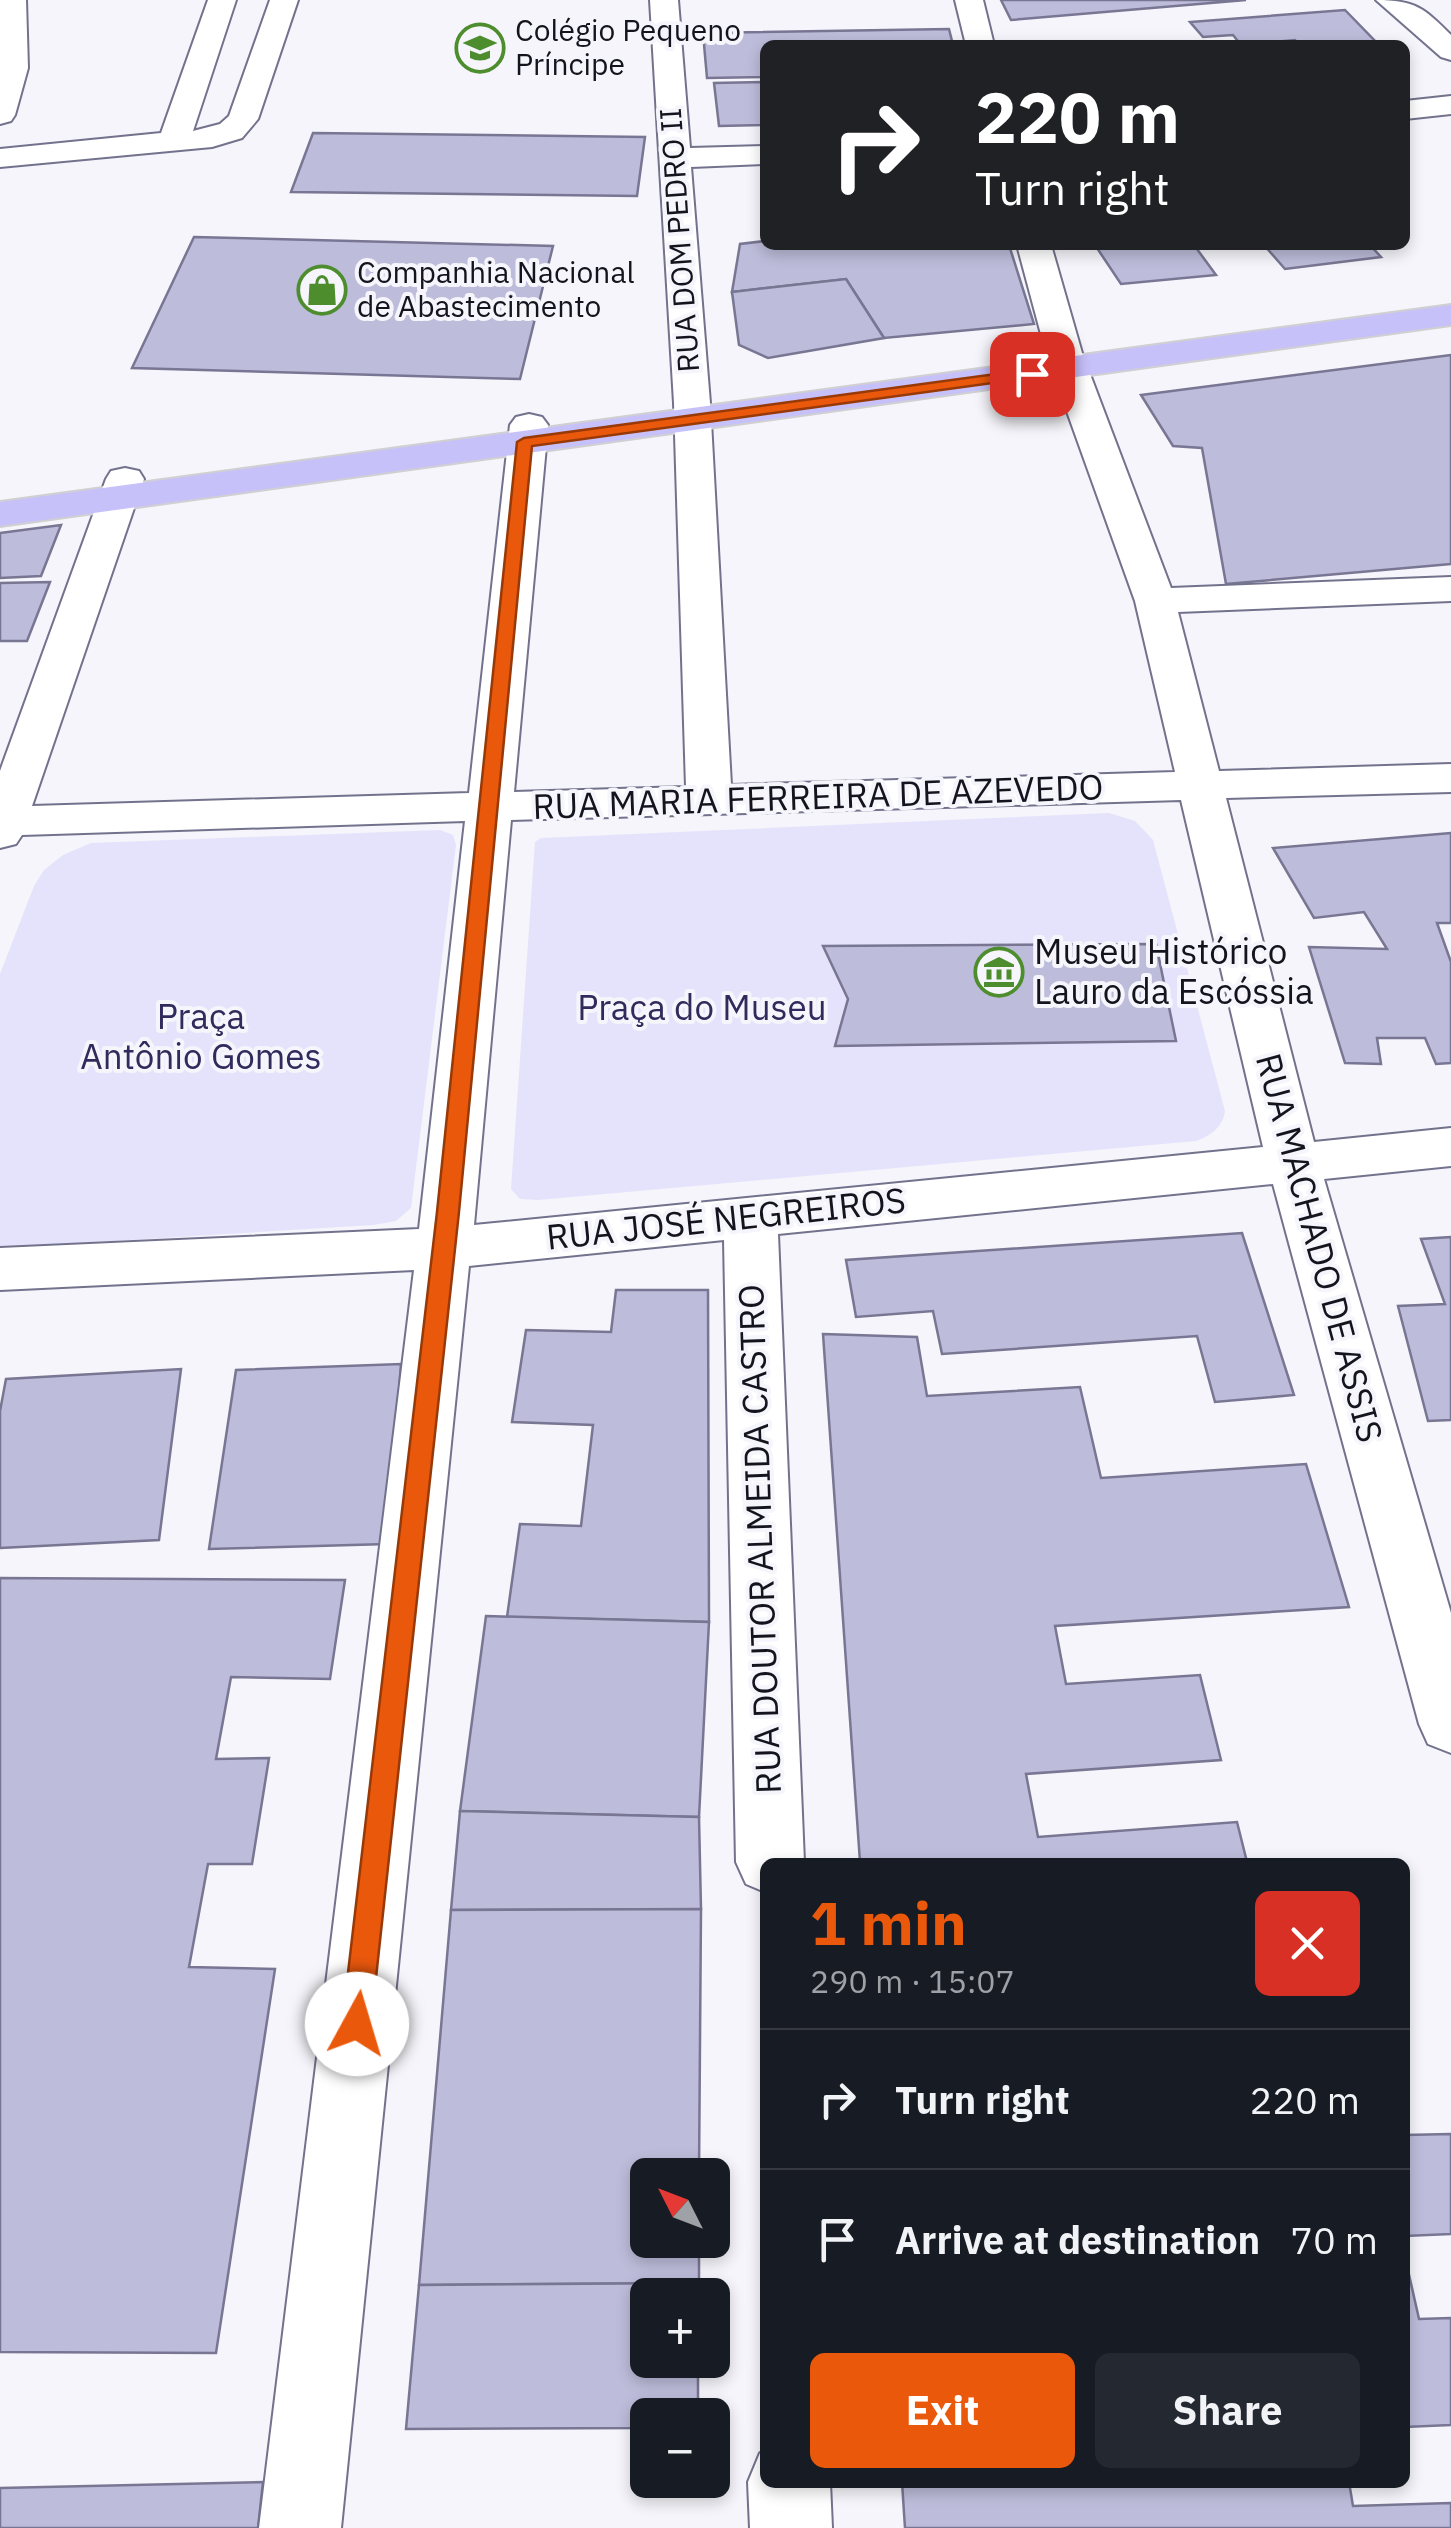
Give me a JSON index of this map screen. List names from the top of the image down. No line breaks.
{"streets":{"street":["RUA DOM PEDRO II","RUA MARIA FERREIRA DE AZEVEDO","RUA JOSÉ NEGREIROS","RUA MACHADO DE ASSIS","RUA DOUTOR ALMEIDA CASTRO"]},"crossings":[["RUA DOM PEDRO II","RUA MARIA FERREIRA DE AZEVEDO"],["RUA MARIA FERREIRA DE AZEVEDO","RUA MACHADO DE ASSIS"],["RUA JOSÉ NEGREIROS","RUA MACHADO DE ASSIS"],["RUA JOSÉ NEGREIROS","RUA DOUTOR ALMEIDA CASTRO"]],"parks":["Praça do Museu","Praça Antônio Gomes"],"places":{"school or university":["Colégio Pequeno Príncipe"],"shop":["Companhia Nacional de Abastecimento"],"museum":["Museu Histórico Lauro da Escóssia"]},"north":"top left","page":{"turn":["220 m","Turn right"],"heading":["1 min","290 m · 15:07"],"list":[{"name":"Turn right","value":"220 m"},{"name":"Arrive at destination","value":"70 m"}],"map_buttons":["+","−"],"buttons":["Exit","Share"]}}
